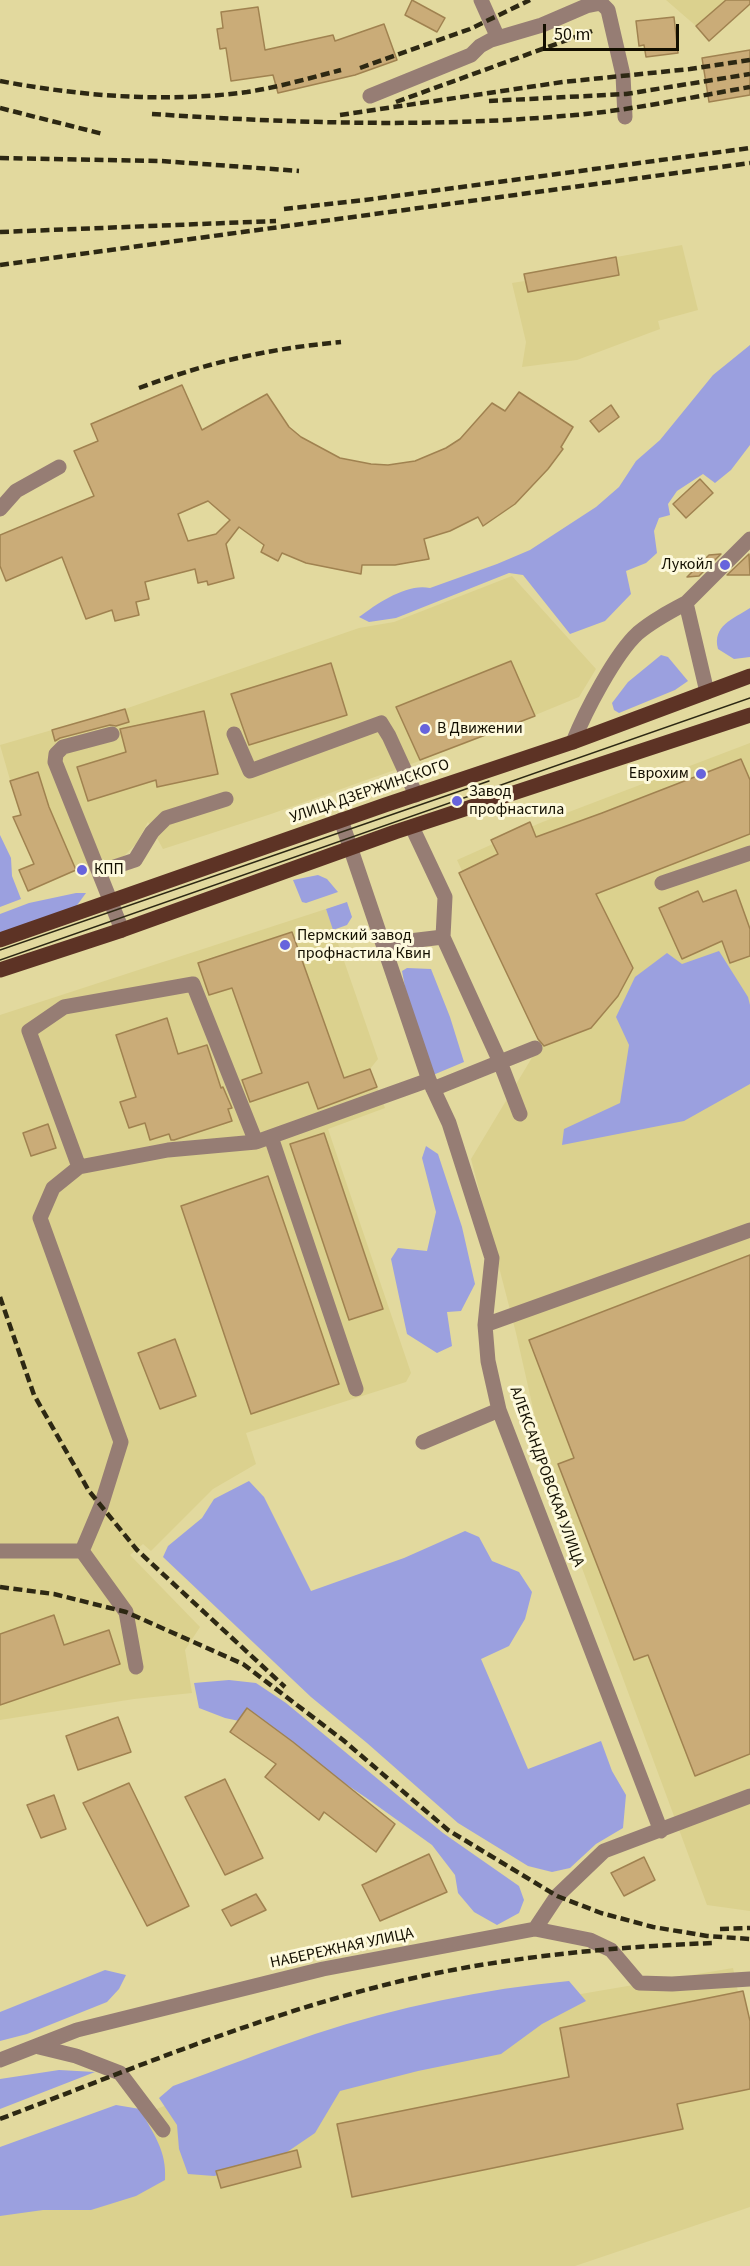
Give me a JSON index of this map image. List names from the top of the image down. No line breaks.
{"streets":{"main road":["УЛИЦА ДЗЕРЖИНСКОГО"],"street":["АЛЕКСАНДРОВСКАЯ УЛИЦА","НАБЕРЕЖНАЯ УЛИЦА"]},"crossings":[["УЛИЦА ДЗЕРЖИНСКОГО","АЛЕКСАНДРОВСКАЯ УЛИЦА"]],"places":["Лукойл","В Движении","Еврохим","Завод профнастила","КПП","Пермский завод профнастила Квин"],"scale_bar":"50 m"}
